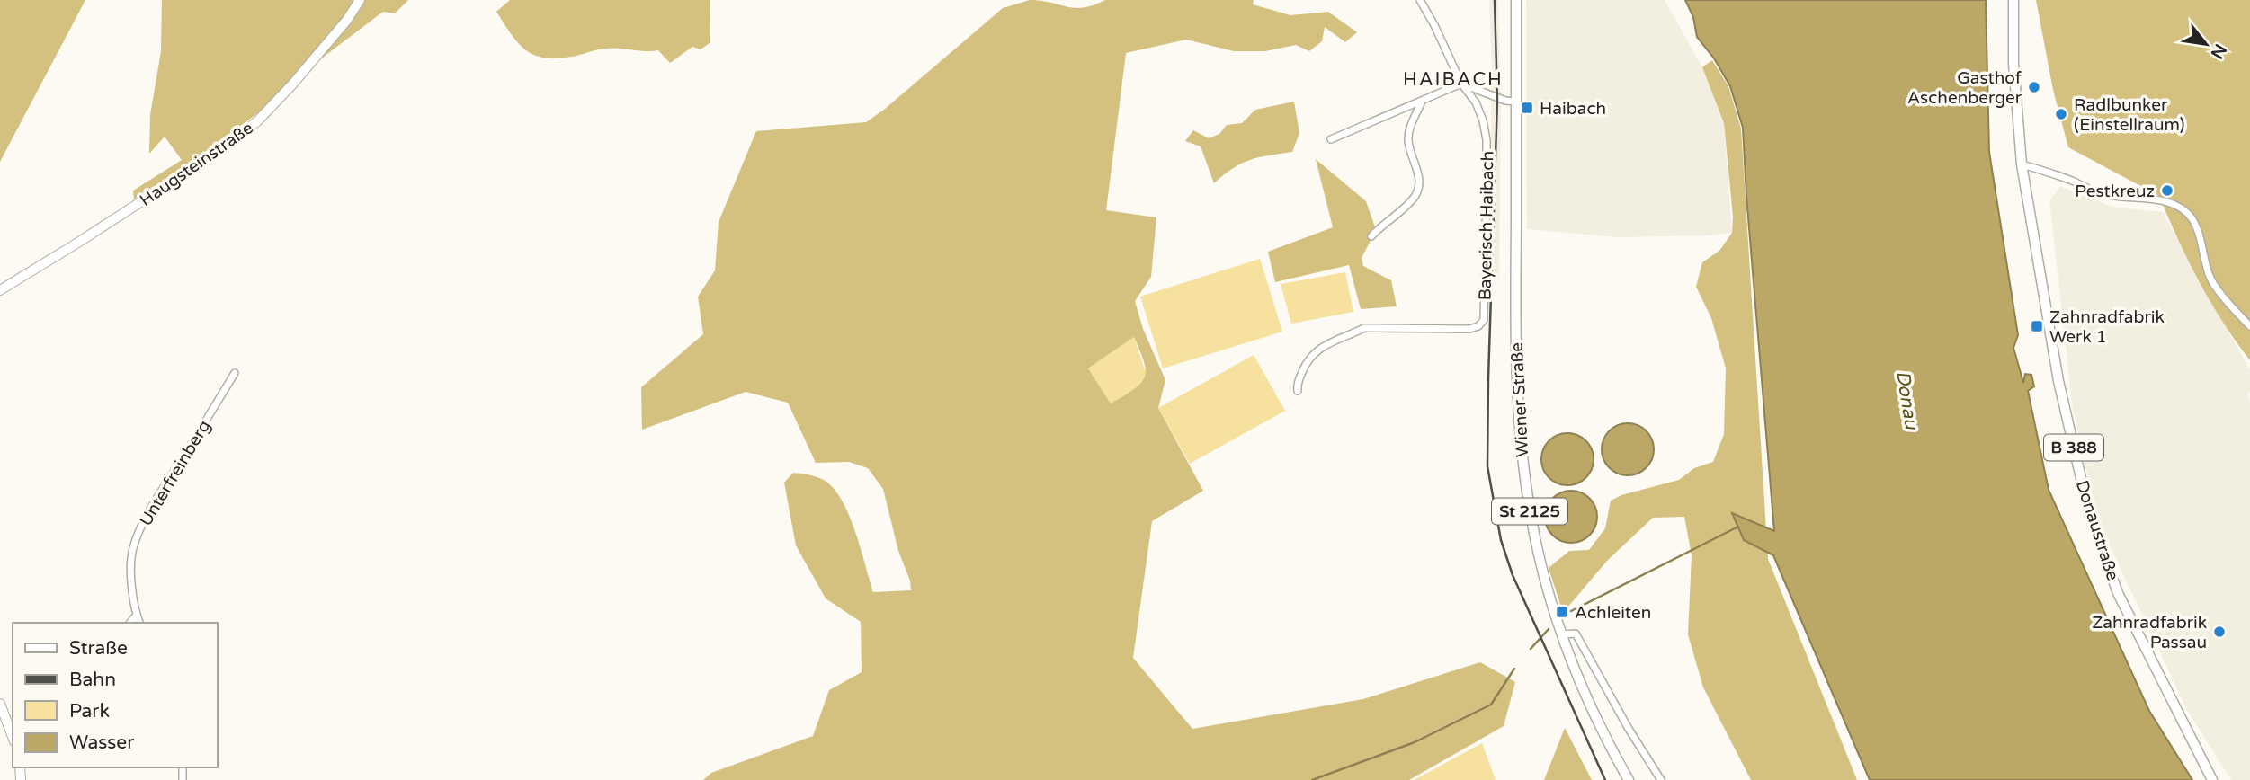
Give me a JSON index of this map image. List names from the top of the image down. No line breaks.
{"streets":{"main road":["Haugsteinstraße","Wiener Straße","B 388","St 2125","Donaustraße"],"street":["Bayerisch Haibach","Unterfreinberg"]},"districts":["HAIBACH"],"water":["Donau"],"places":{"other":["Gasthof Aschenberger","Radlbunker (Einstellraum)","Pestkreuz","Zahnradfabrik Passau"],"transit":["Haibach","Zahnradfabrik Werk 1","Achleiten"]},"legend":["Straße","Bahn","Park","Wasser"],"north":"bottom right"}
